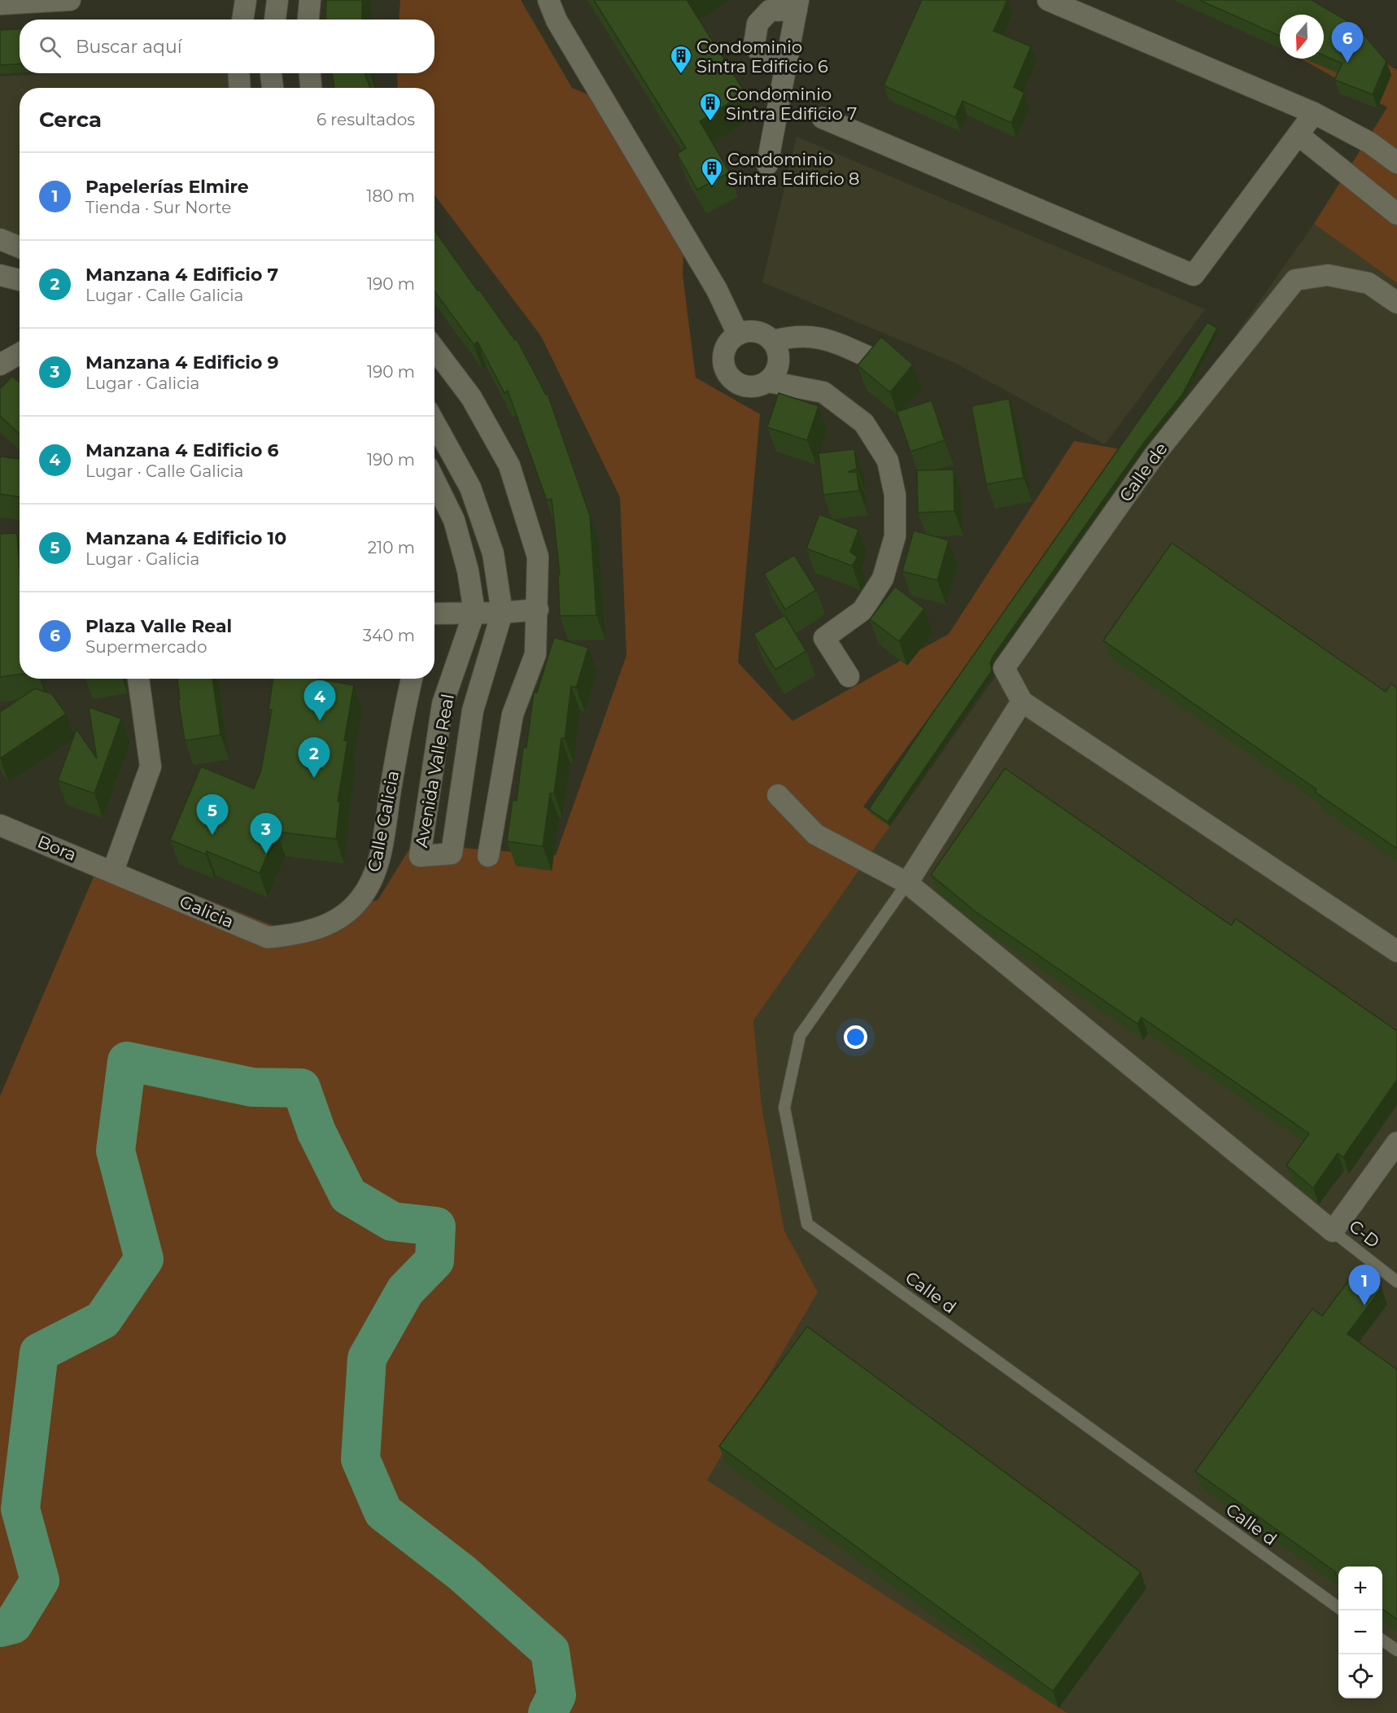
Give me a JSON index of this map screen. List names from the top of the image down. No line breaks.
{"streets":{"street":["Calle de","Avenida Valle Real","Calle Galicia","Bora","Galicia"],"lane":["C-D","Calle d"]},"crossings":[["Calle Galicia","Galicia"],["Bora","Galicia"]],"places":{"building":["Condominio Sintra Edificio 6","Condominio Sintra Edificio 7","Condominio Sintra Edificio 8"]},"north":"bottom","page":{"search":"Buscar aquí","pins":["6","4","2","5","3","1"],"heading":["Cerca","6 resultados"],"list":[{"mark":"1","name":"Papelerías Elmire","note":"Tienda · Sur Norte","value":"180 m"},{"mark":"2","name":"Manzana 4 Edificio 7","note":"Lugar · Calle Galicia","value":"190 m"},{"mark":"3","name":"Manzana 4 Edificio 9","note":"Lugar · Galicia","value":"190 m"},{"mark":"4","name":"Manzana 4 Edificio 6","note":"Lugar · Calle Galicia","value":"190 m"},{"mark":"5","name":"Manzana 4 Edificio 10","note":"Lugar · Galicia","value":"210 m"},{"mark":"6","name":"Plaza Valle Real","note":"Supermercado","value":"340 m"}],"map_buttons":["+","−"]}}
